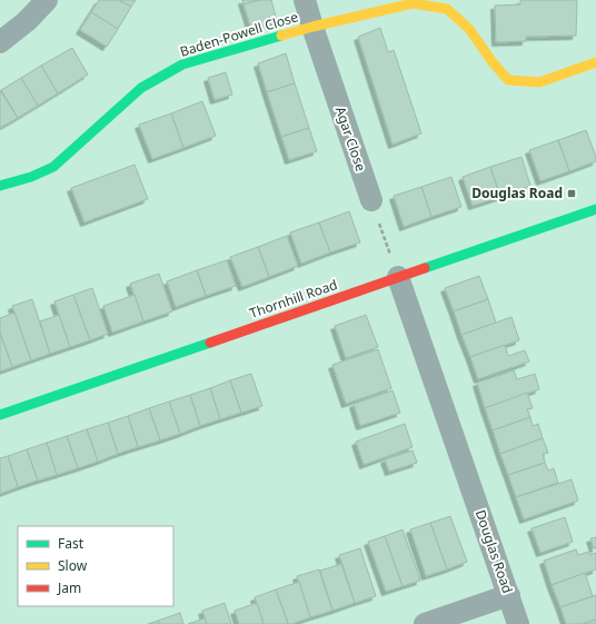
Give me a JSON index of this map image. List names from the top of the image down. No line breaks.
{"streets":{"street":["Baden-Powell Close","Agar Close","Thornhill Road","Douglas Road"]},"crossings":[["Baden-Powell Close","Agar Close"],["Thornhill Road","Douglas Road"]],"places":{"transit":["Douglas Road"]},"legend":["Fast","Slow","Jam"]}
